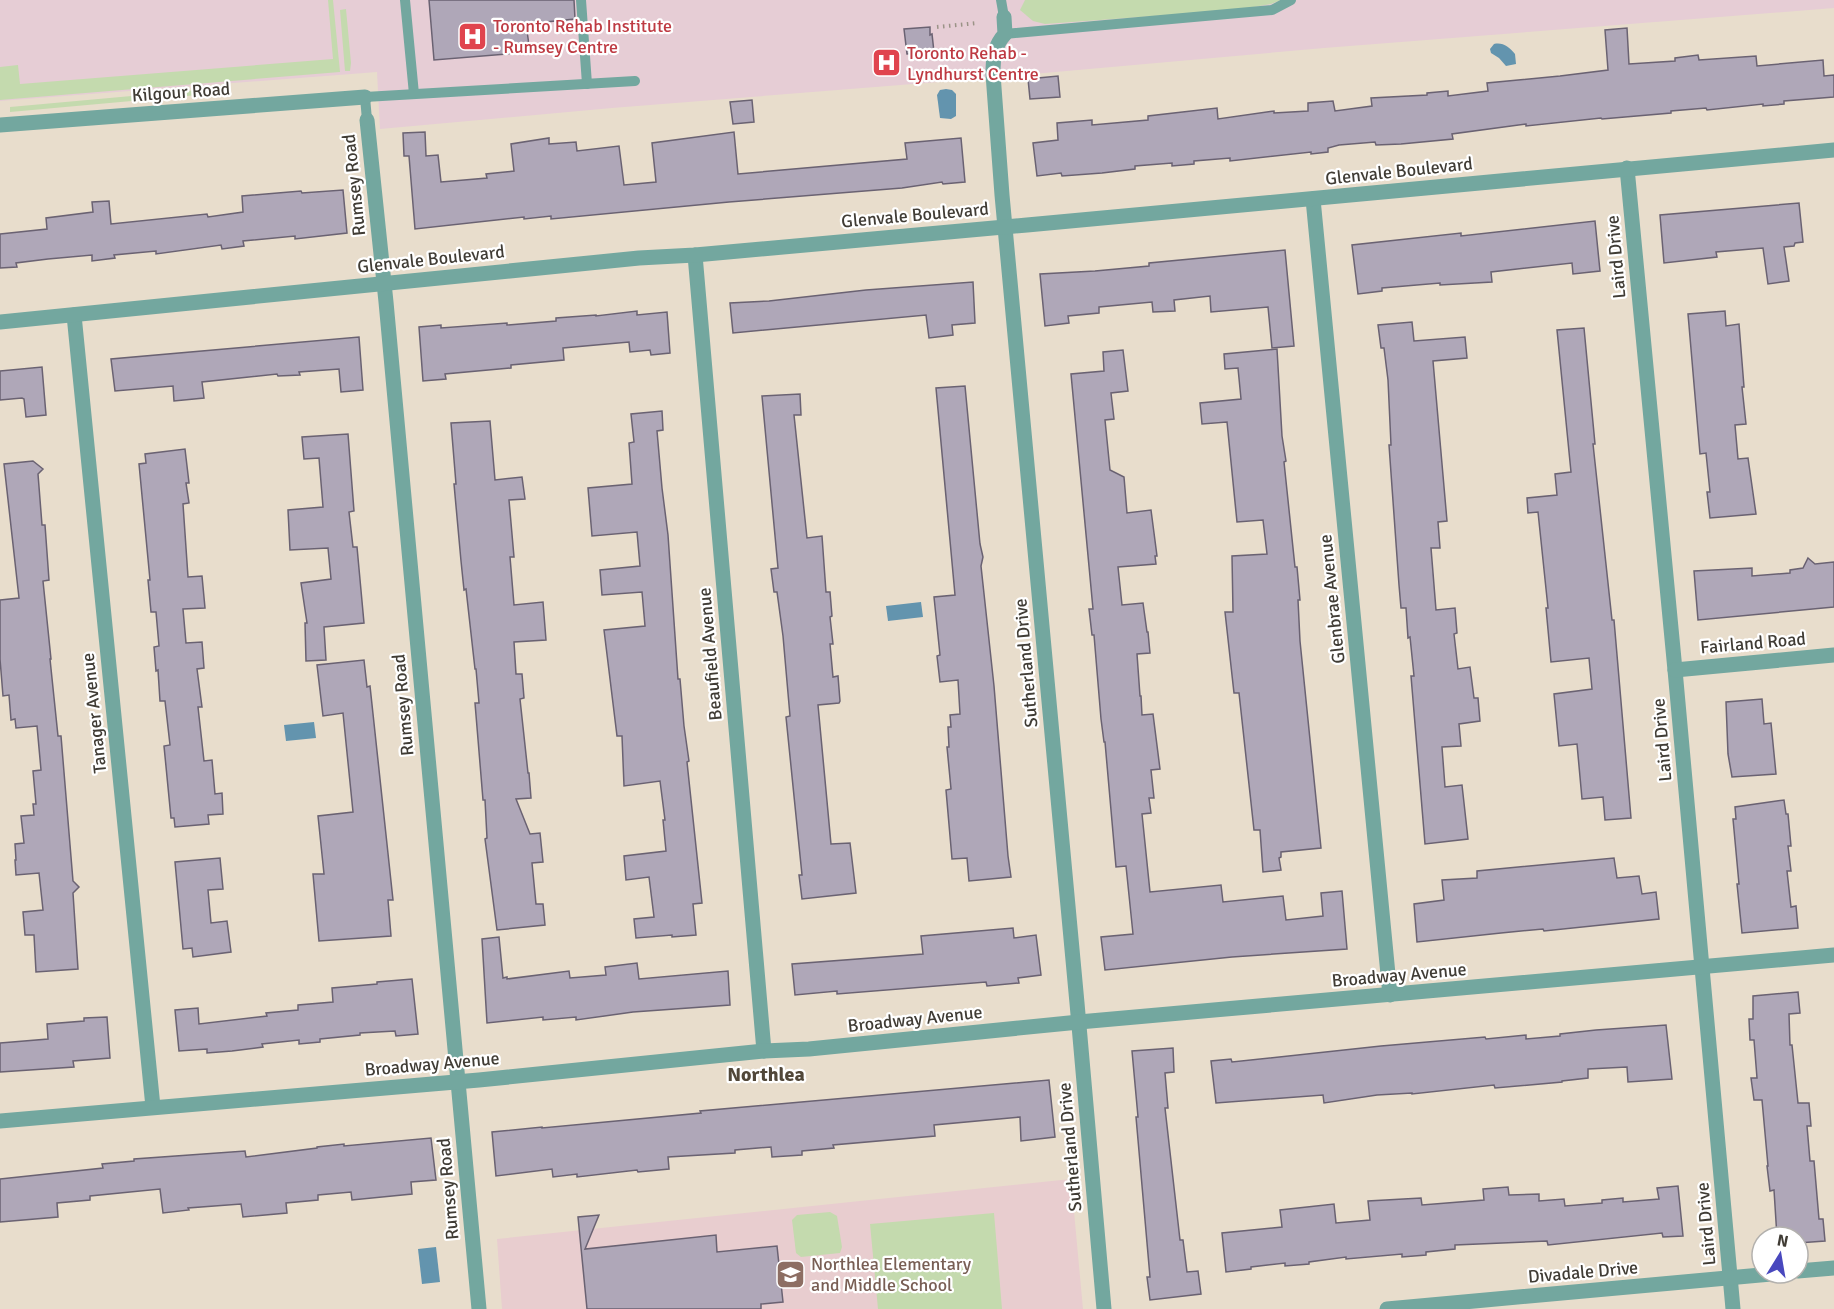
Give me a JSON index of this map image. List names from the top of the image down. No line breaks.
{"streets":{"street":["Kilgour Road","Glenvale Boulevard","Rumsey Road","Laird Drive","Glenbrae Avenue","Fairland Road","Beaufield Avenue","Sutherland Drive","Tanager Avenue","Broadway Avenue","Divadale Drive"]},"crossings":[["Kilgour Road","Rumsey Road"],["Glenvale Boulevard","Rumsey Road"],["Glenvale Boulevard","Laird Drive"],["Glenvale Boulevard","Glenbrae Avenue"],["Glenvale Boulevard","Beaufield Avenue"],["Glenvale Boulevard","Sutherland Drive"],["Glenvale Boulevard","Tanager Avenue"],["Rumsey Road","Broadway Avenue"],["Laird Drive","Fairland Road"],["Laird Drive","Broadway Avenue"],["Laird Drive","Divadale Drive"],["Glenbrae Avenue","Broadway Avenue"],["Beaufield Avenue","Broadway Avenue"],["Sutherland Drive","Broadway Avenue"],["Tanager Avenue","Broadway Avenue"]],"districts":["Northlea"],"places":{"hospital":["Toronto Rehab Institute - Rumsey Centre","Toronto Rehab - Lyndhurst Centre"],"school or university":["Northlea Elementary and Middle School"]},"north":"top"}
